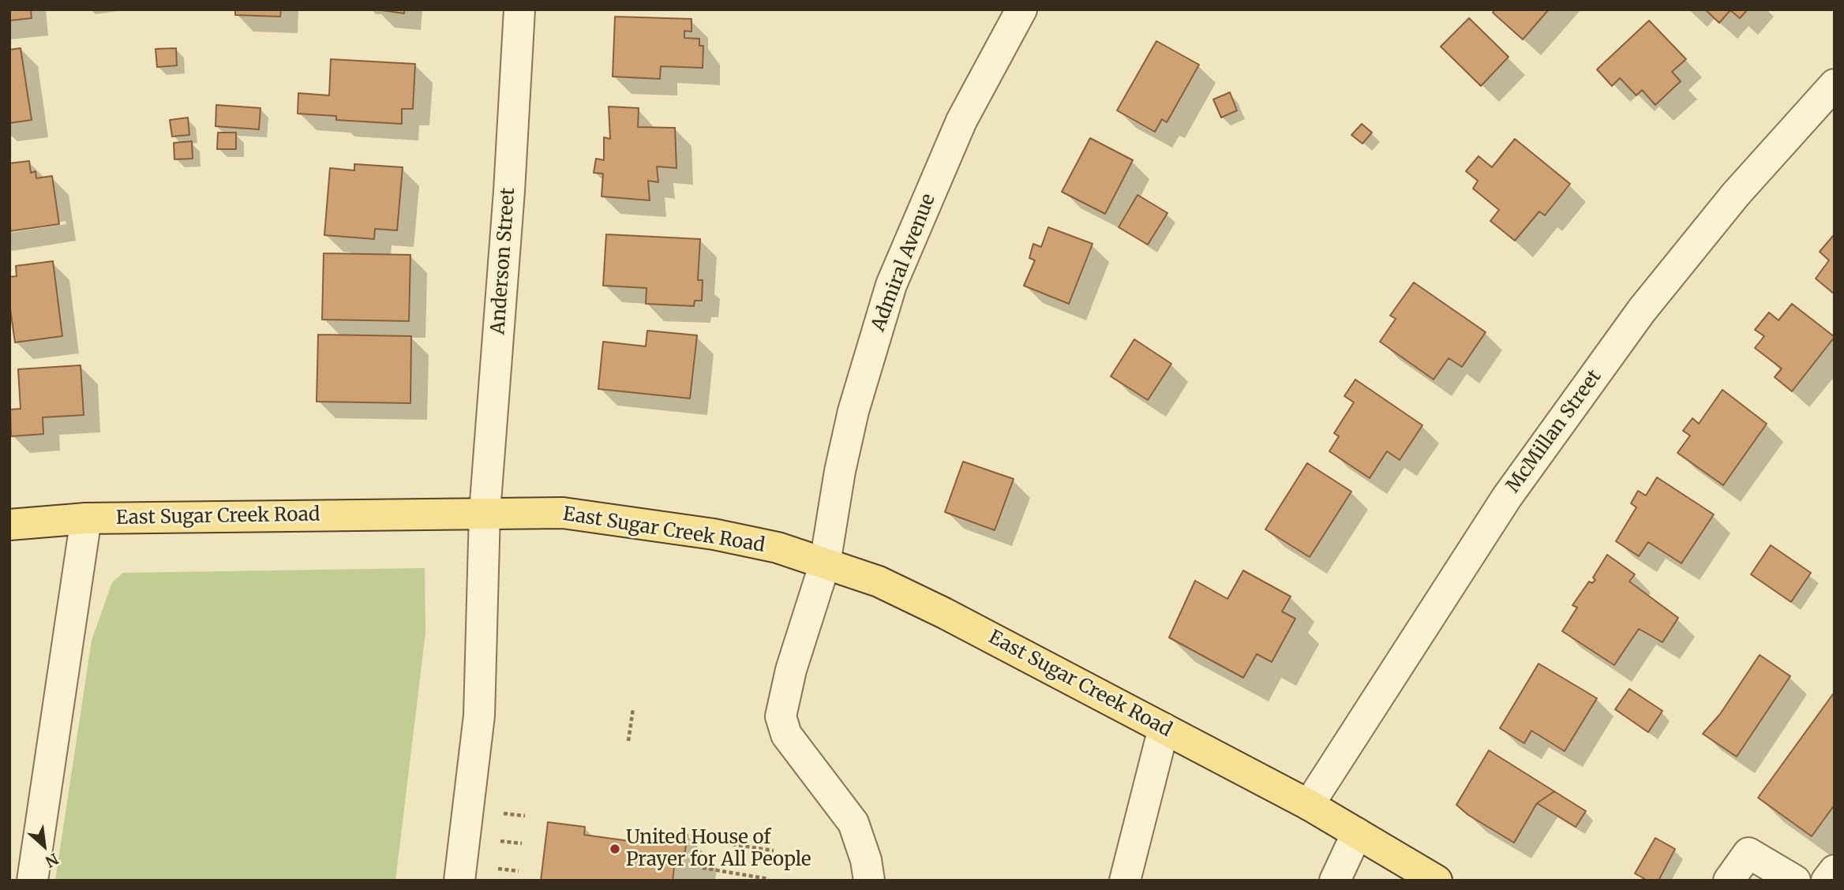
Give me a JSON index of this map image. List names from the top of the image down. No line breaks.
{"streets":{"main road":["East Sugar Creek Road"],"street":["Anderson Street","Admiral Avenue","McMillan Street"]},"crossings":[["Anderson Street","East Sugar Creek Road"],["Admiral Avenue","East Sugar Creek Road"],["McMillan Street","East Sugar Creek Road"]],"places":["United House of Prayer for All People"],"north":"bottom right"}
